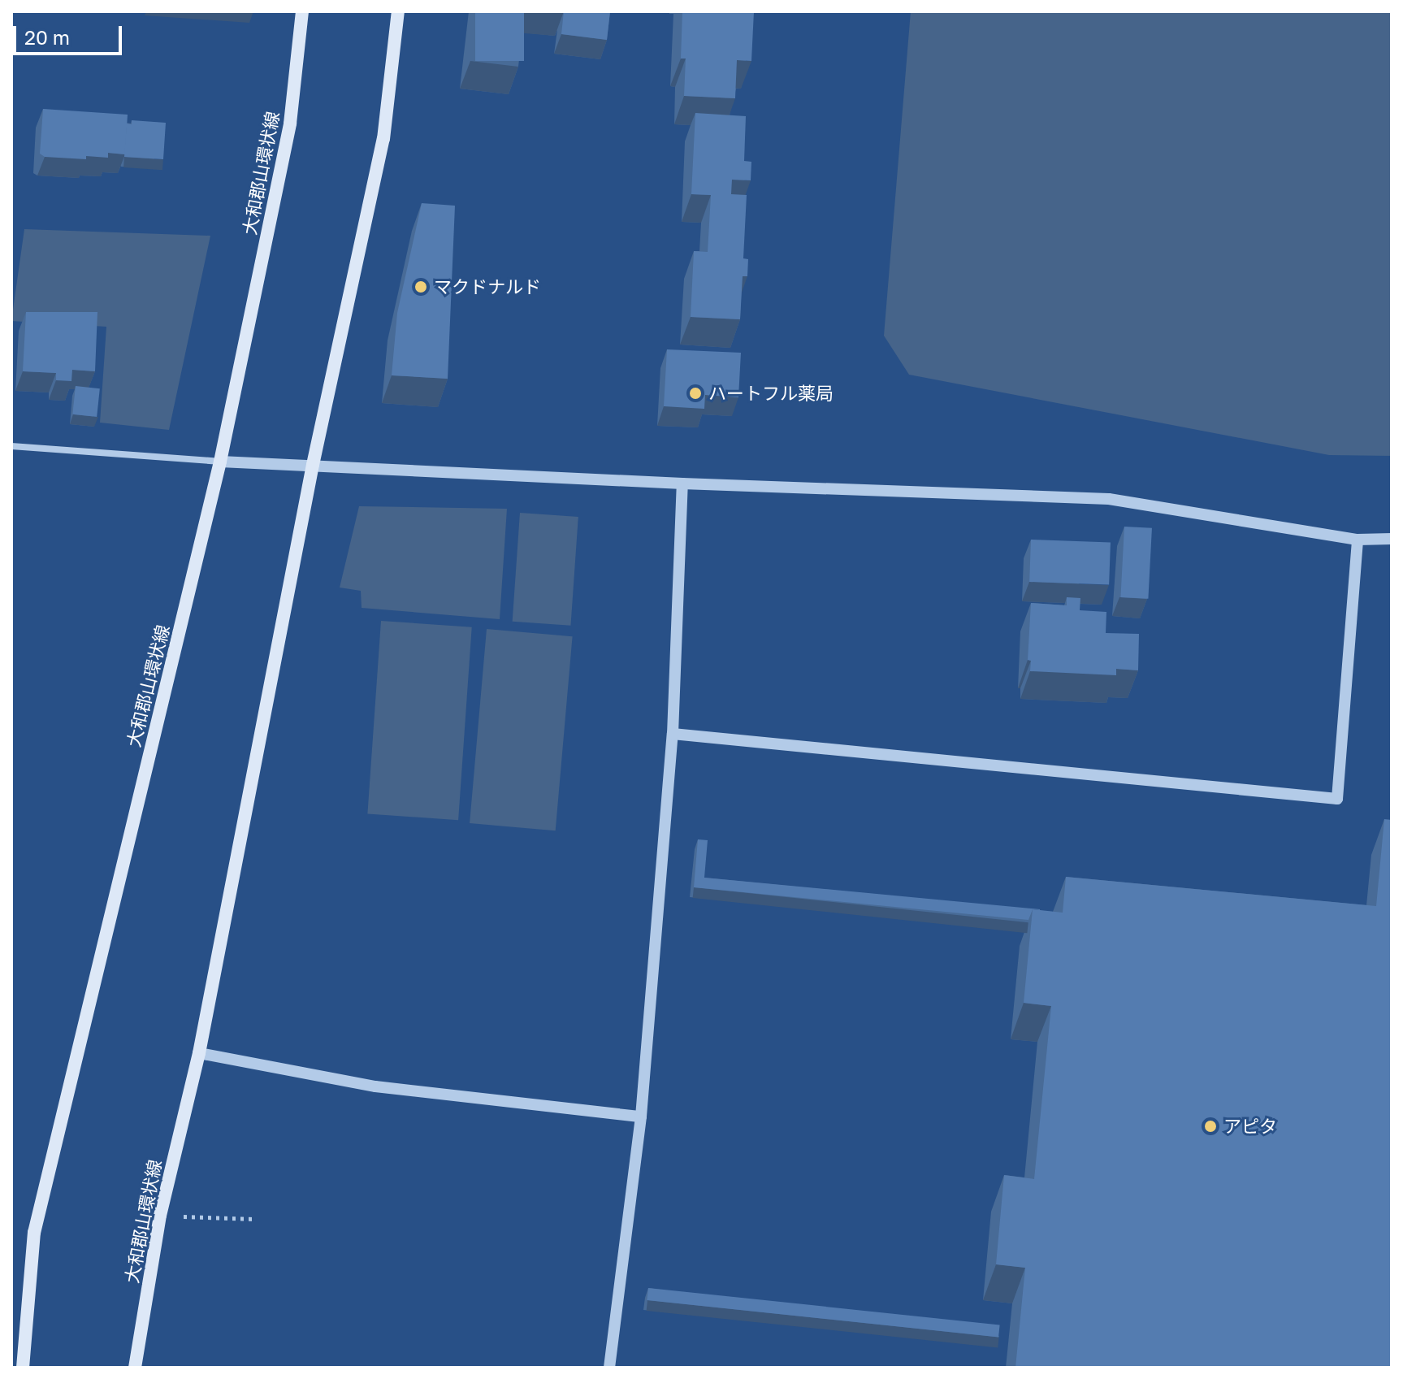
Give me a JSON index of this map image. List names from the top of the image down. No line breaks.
{"streets":{"main road":["大和郡山環状線"]},"places":["マクドナルド","ハートフル薬局","アピタ"],"scale_bar":"20 m"}
